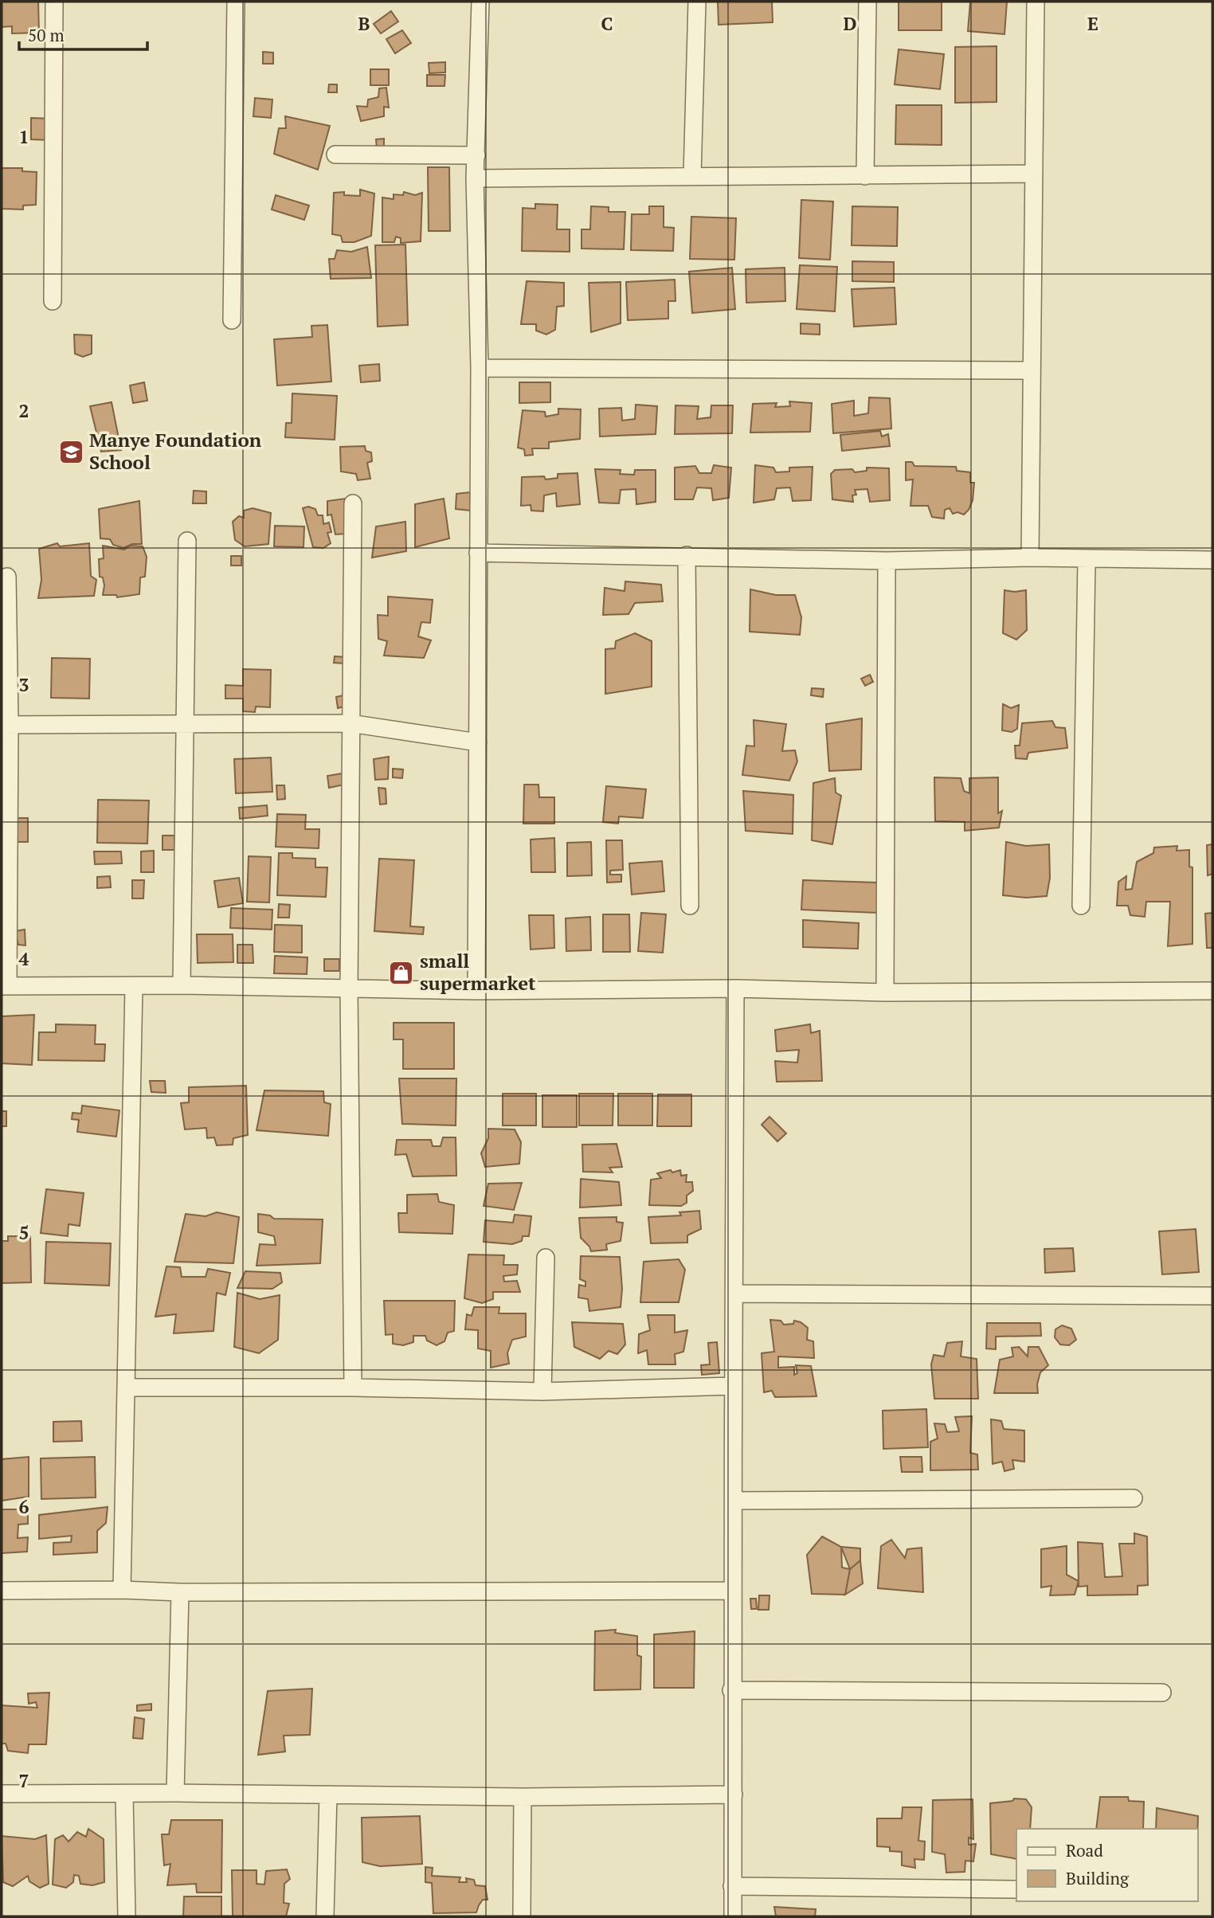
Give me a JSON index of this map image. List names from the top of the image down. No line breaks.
{"places":{"school or university":["Manye Foundation School"],"shop":["small supermarket"]},"legend":["Road","Building"],"scale_bar":"50 m","grid":{"columns":["B","C","D","E"],"rows":["1","2","3","4","5","6","7"]}}
